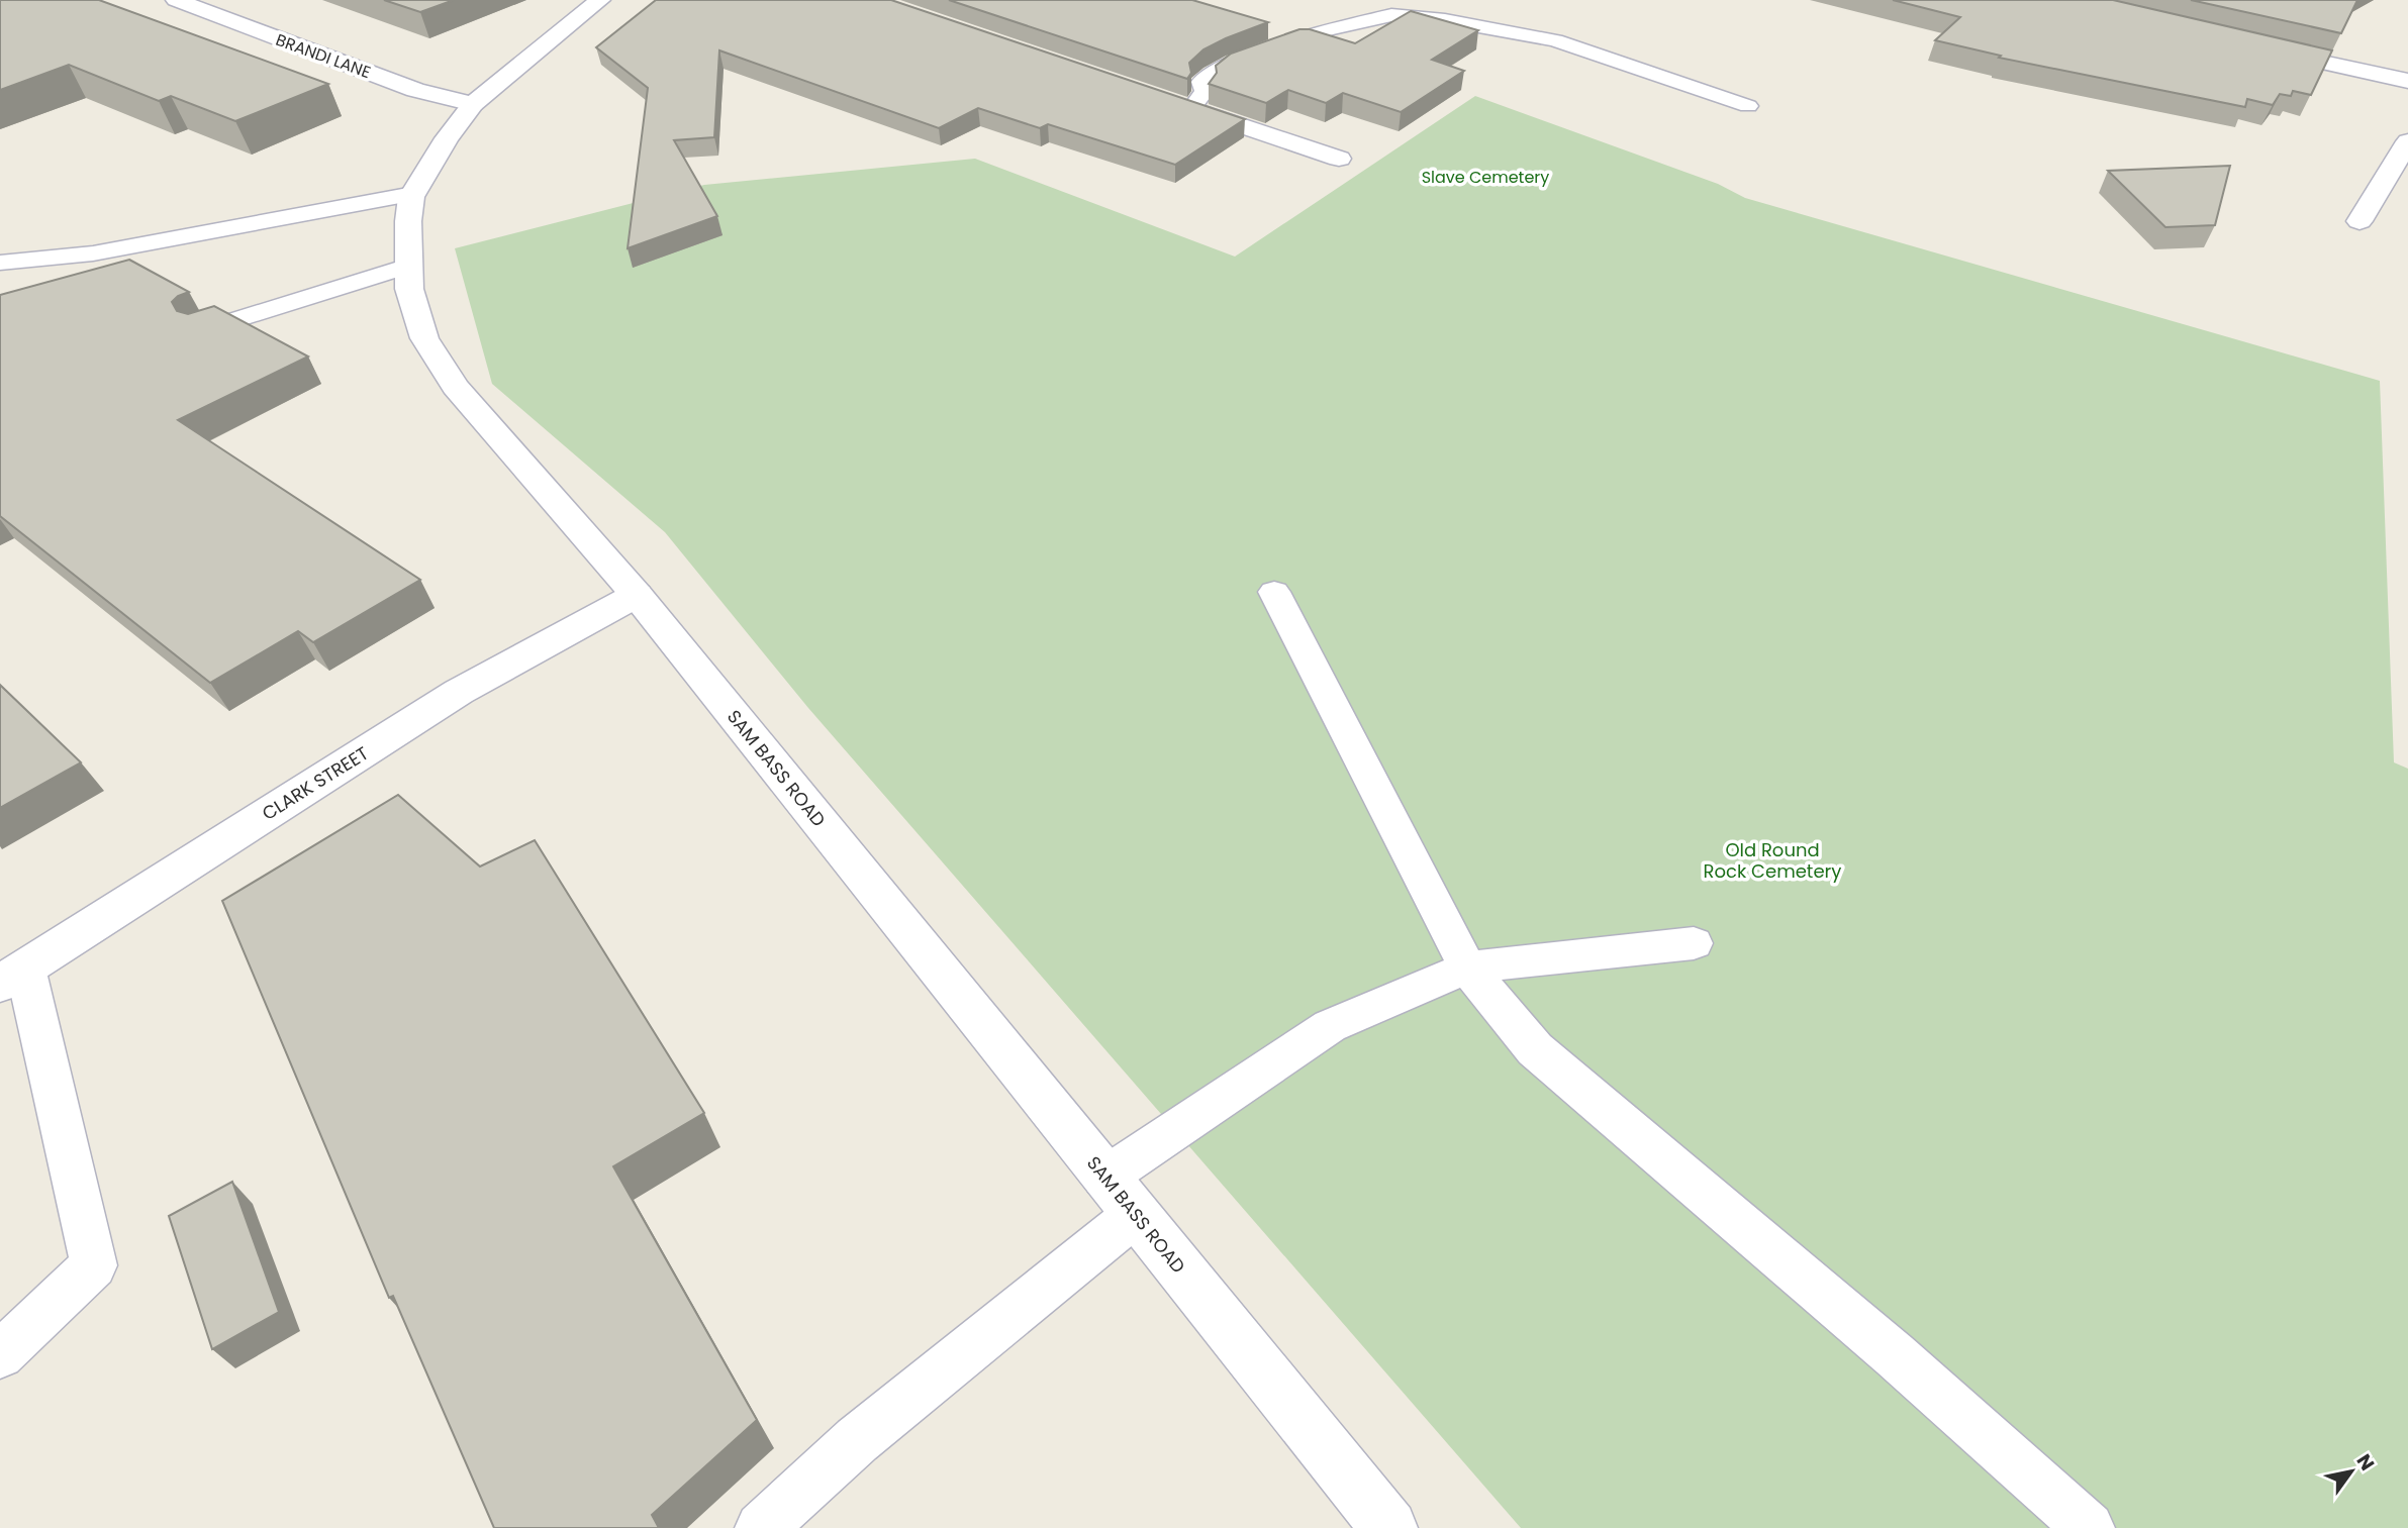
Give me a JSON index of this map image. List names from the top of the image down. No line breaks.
{"streets":{"main road":["BRANDI LANE","SAM BASS ROAD","CLARK STREET"]},"crossings":[["BRANDI LANE","SAM BASS ROAD"],["SAM BASS ROAD","CLARK STREET"]],"parks":["Slave Cemetery","Old Round Rock Cemetery"],"north":"top right"}
